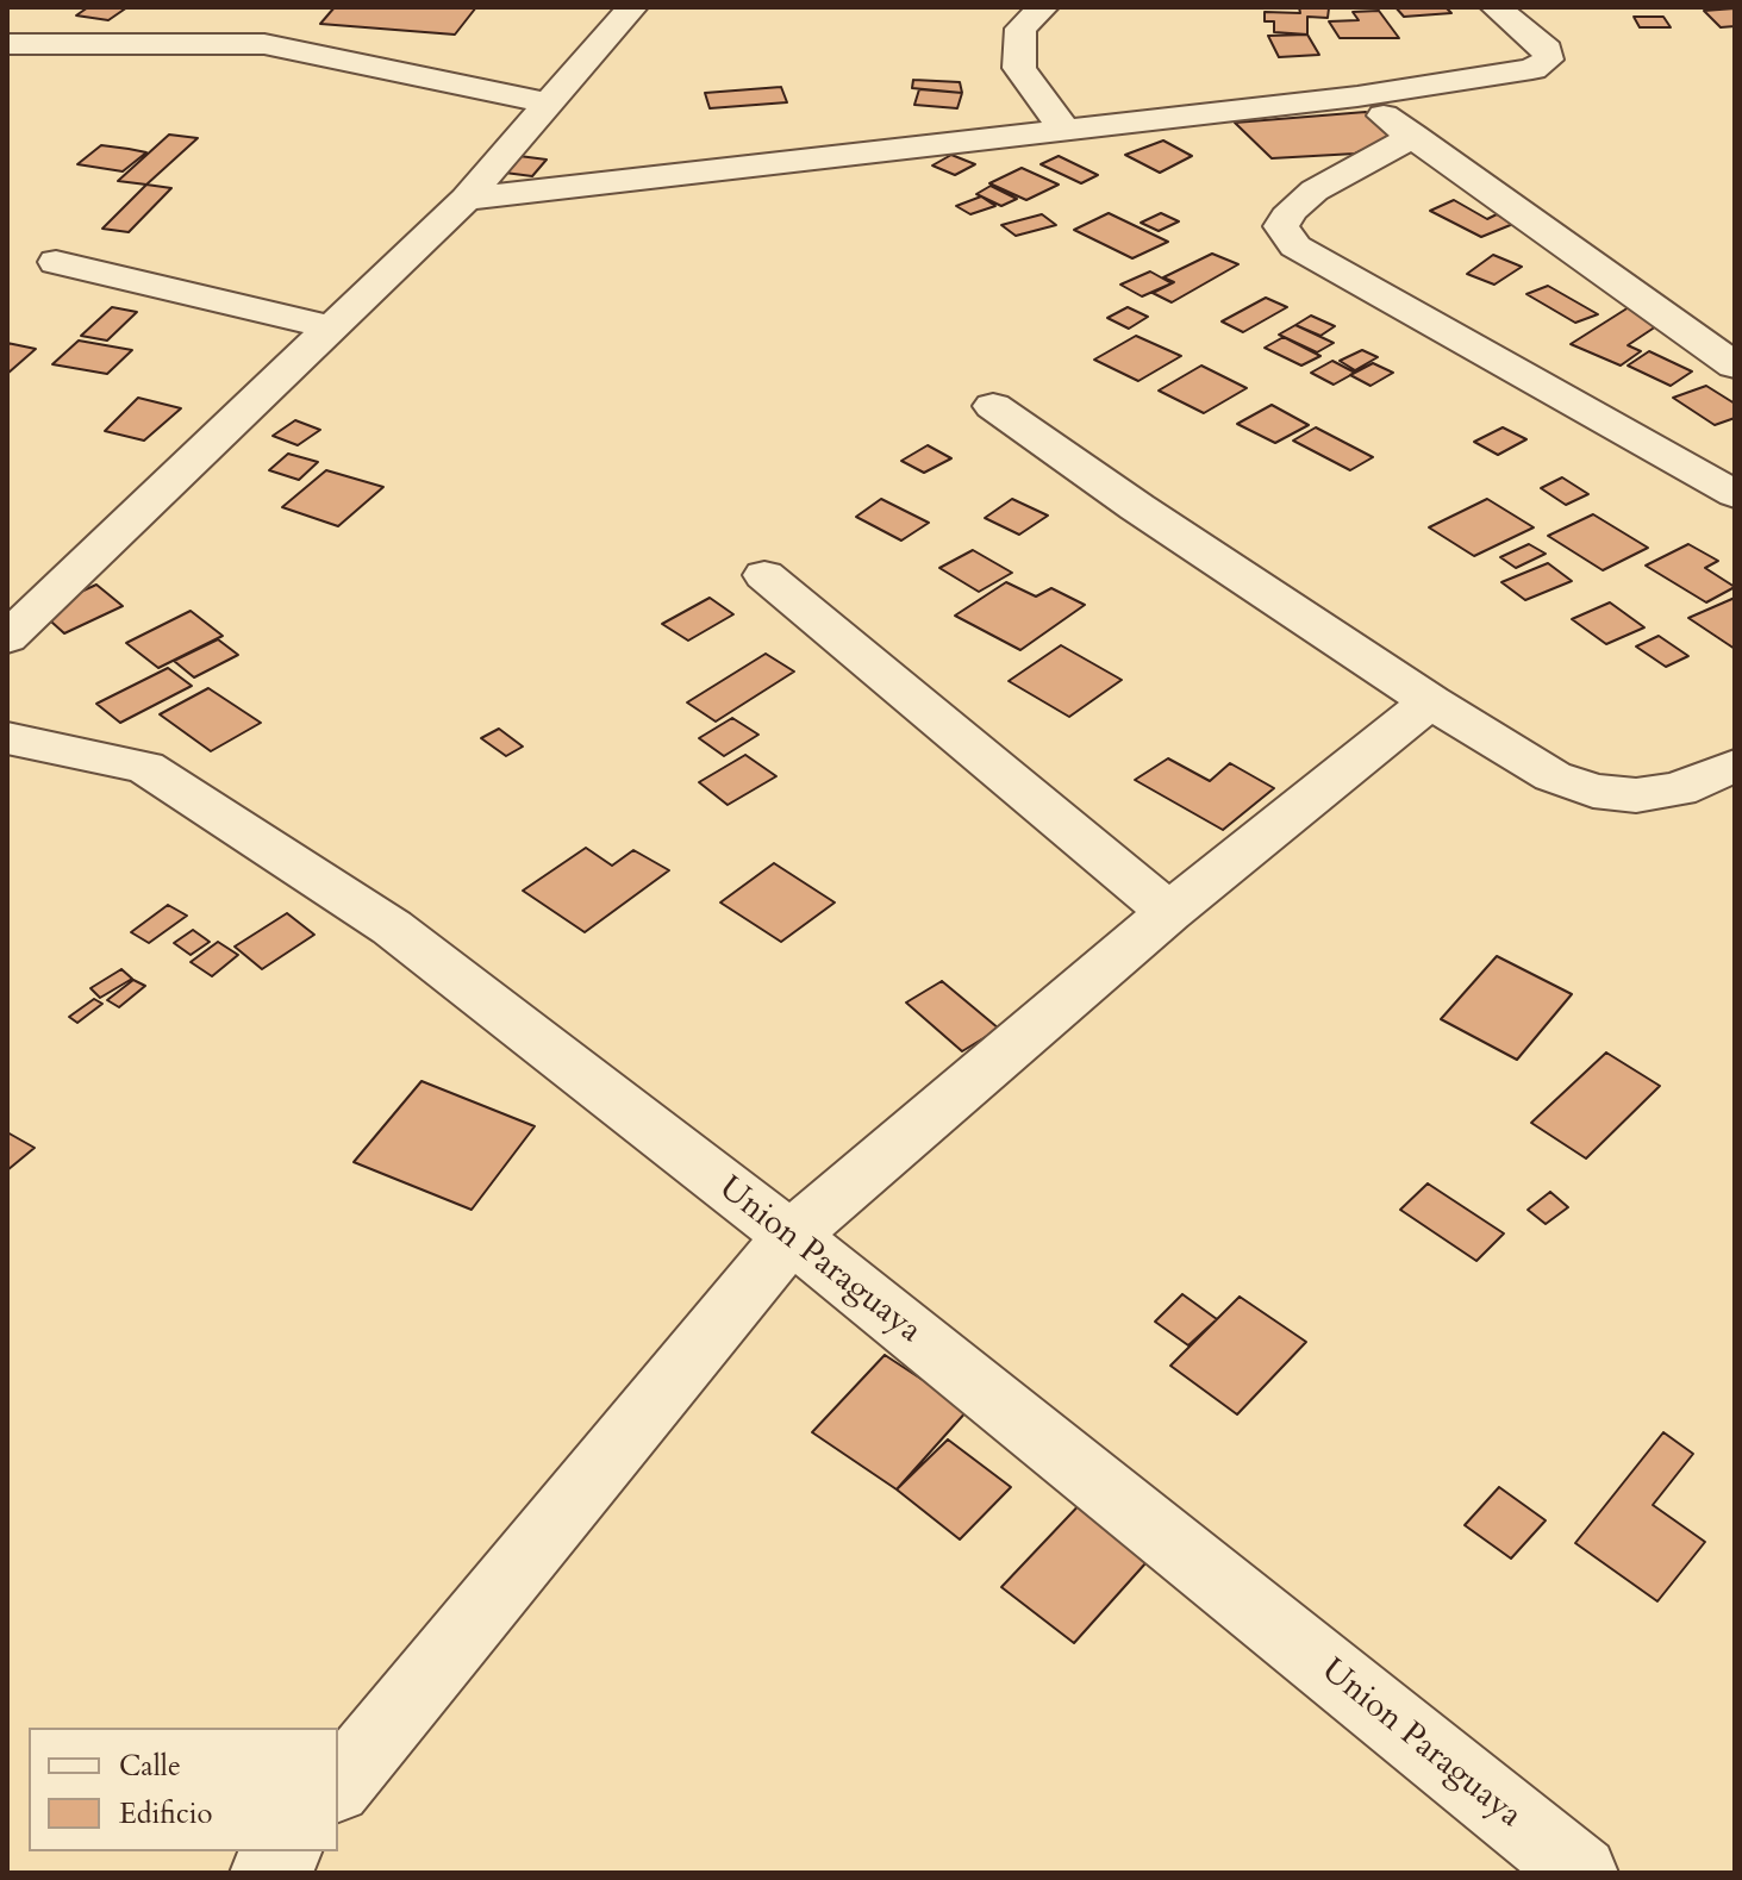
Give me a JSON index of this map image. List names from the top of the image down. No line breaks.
{"streets":{"street":["Union Paraguaya"]},"legend":["Calle","Edificio"]}
